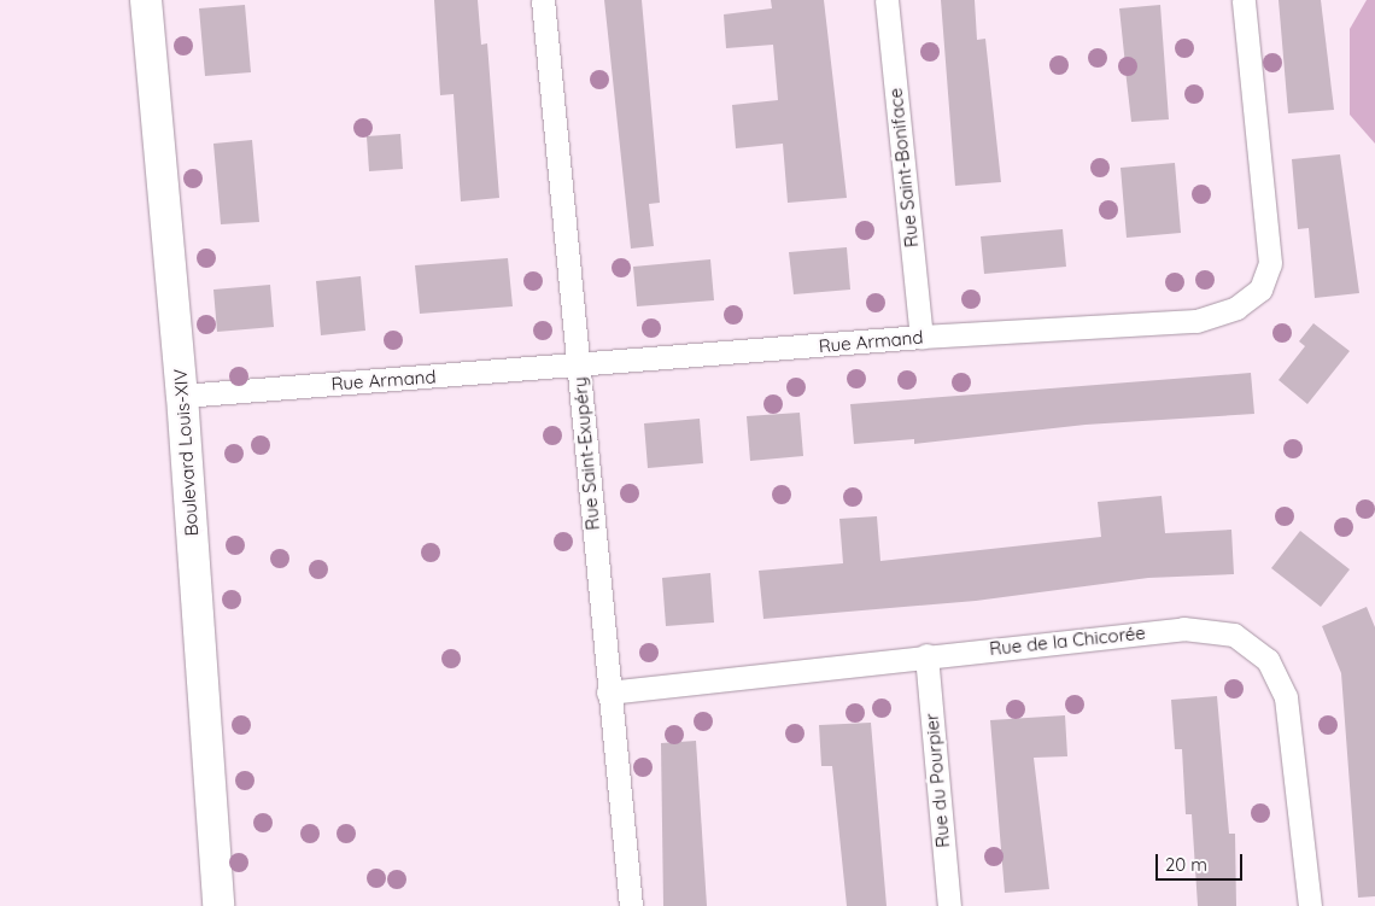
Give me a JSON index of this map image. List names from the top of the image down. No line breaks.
{"streets":{"main road":["Boulevard Louis-XIV"],"street":["Rue Saint-Boniface","Rue Armand","Rue Saint-Exupéry","Rue de la Chicorée","Rue du Pourpier"]},"crossings":[["Rue Saint-Boniface","Rue Armand"],["Rue Armand","Boulevard Louis-XIV"],["Rue Armand","Rue Saint-Exupéry"],["Rue Saint-Exupéry","Rue de la Chicorée"],["Rue de la Chicorée","Rue du Pourpier"]],"scale_bar":"20 m"}
